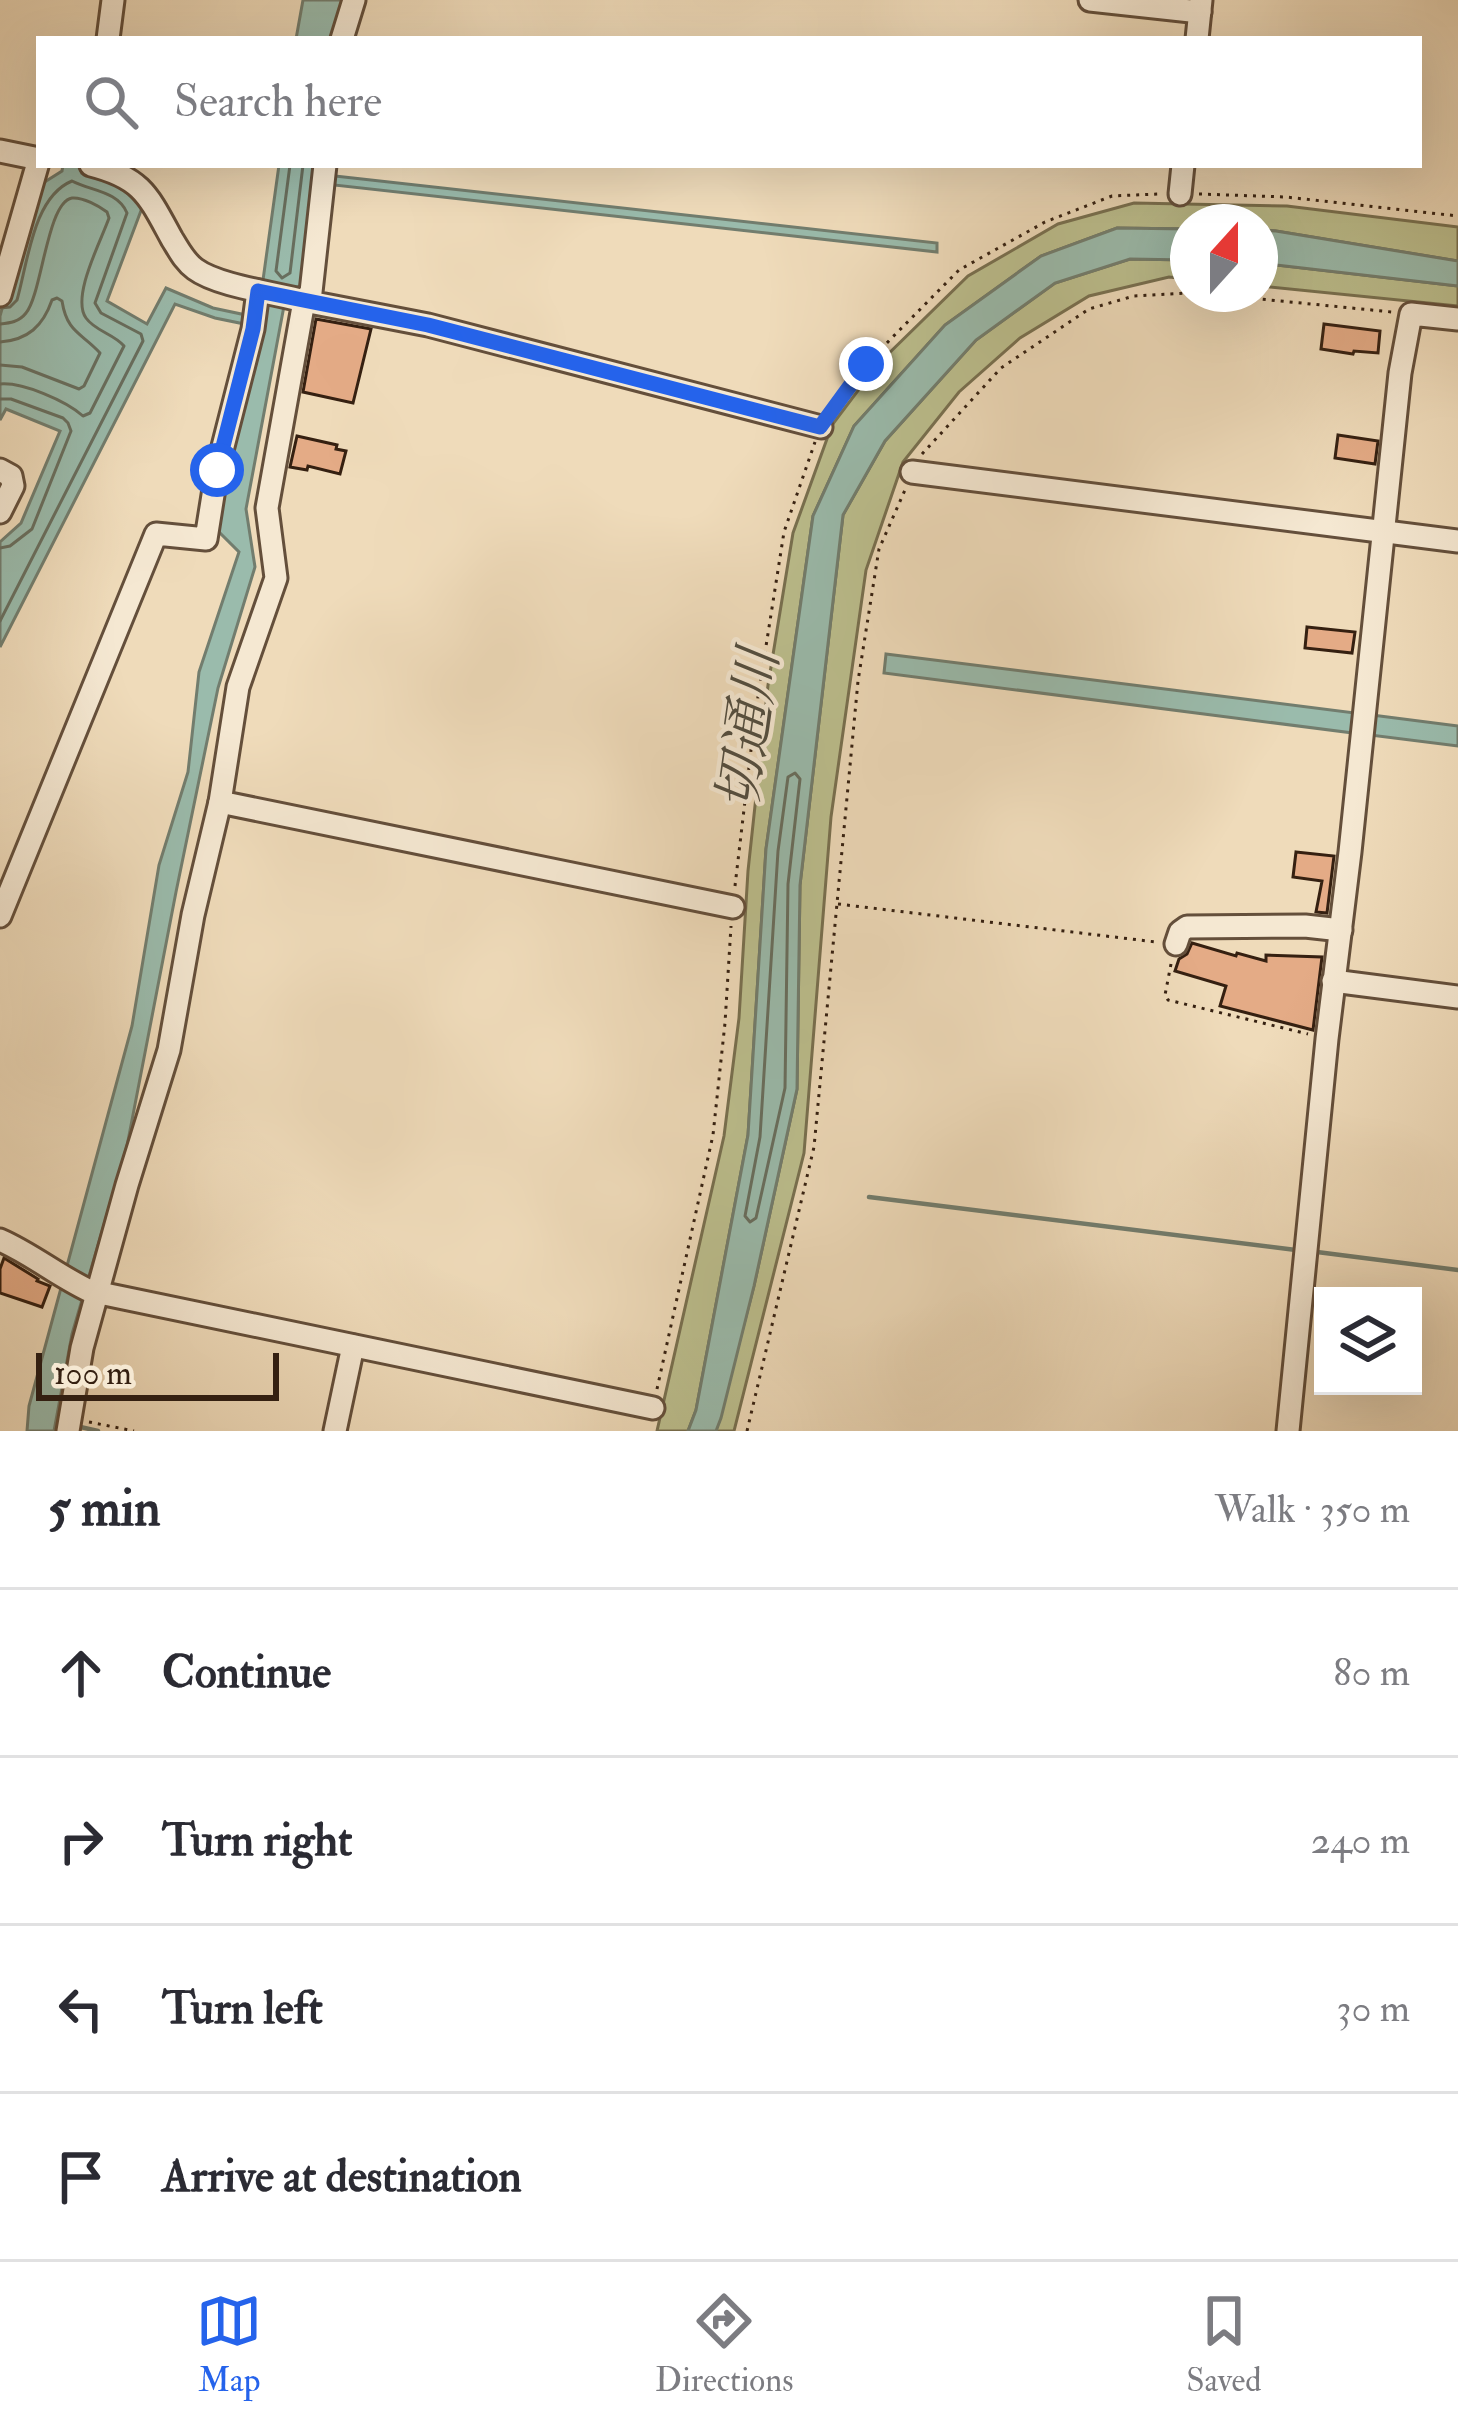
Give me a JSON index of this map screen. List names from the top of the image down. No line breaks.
{"water":["切通川"],"scale_bar":"100 m","north":"top","page":{"search":"Search here","scale":"100 m","heading":["5 min","Walk · 350 m"],"list":[["Continue","80 m"],["Turn right","240 m"],["Turn left","30 m"],"Arrive at destination"],"nav":["Map","Directions","Saved"]}}
